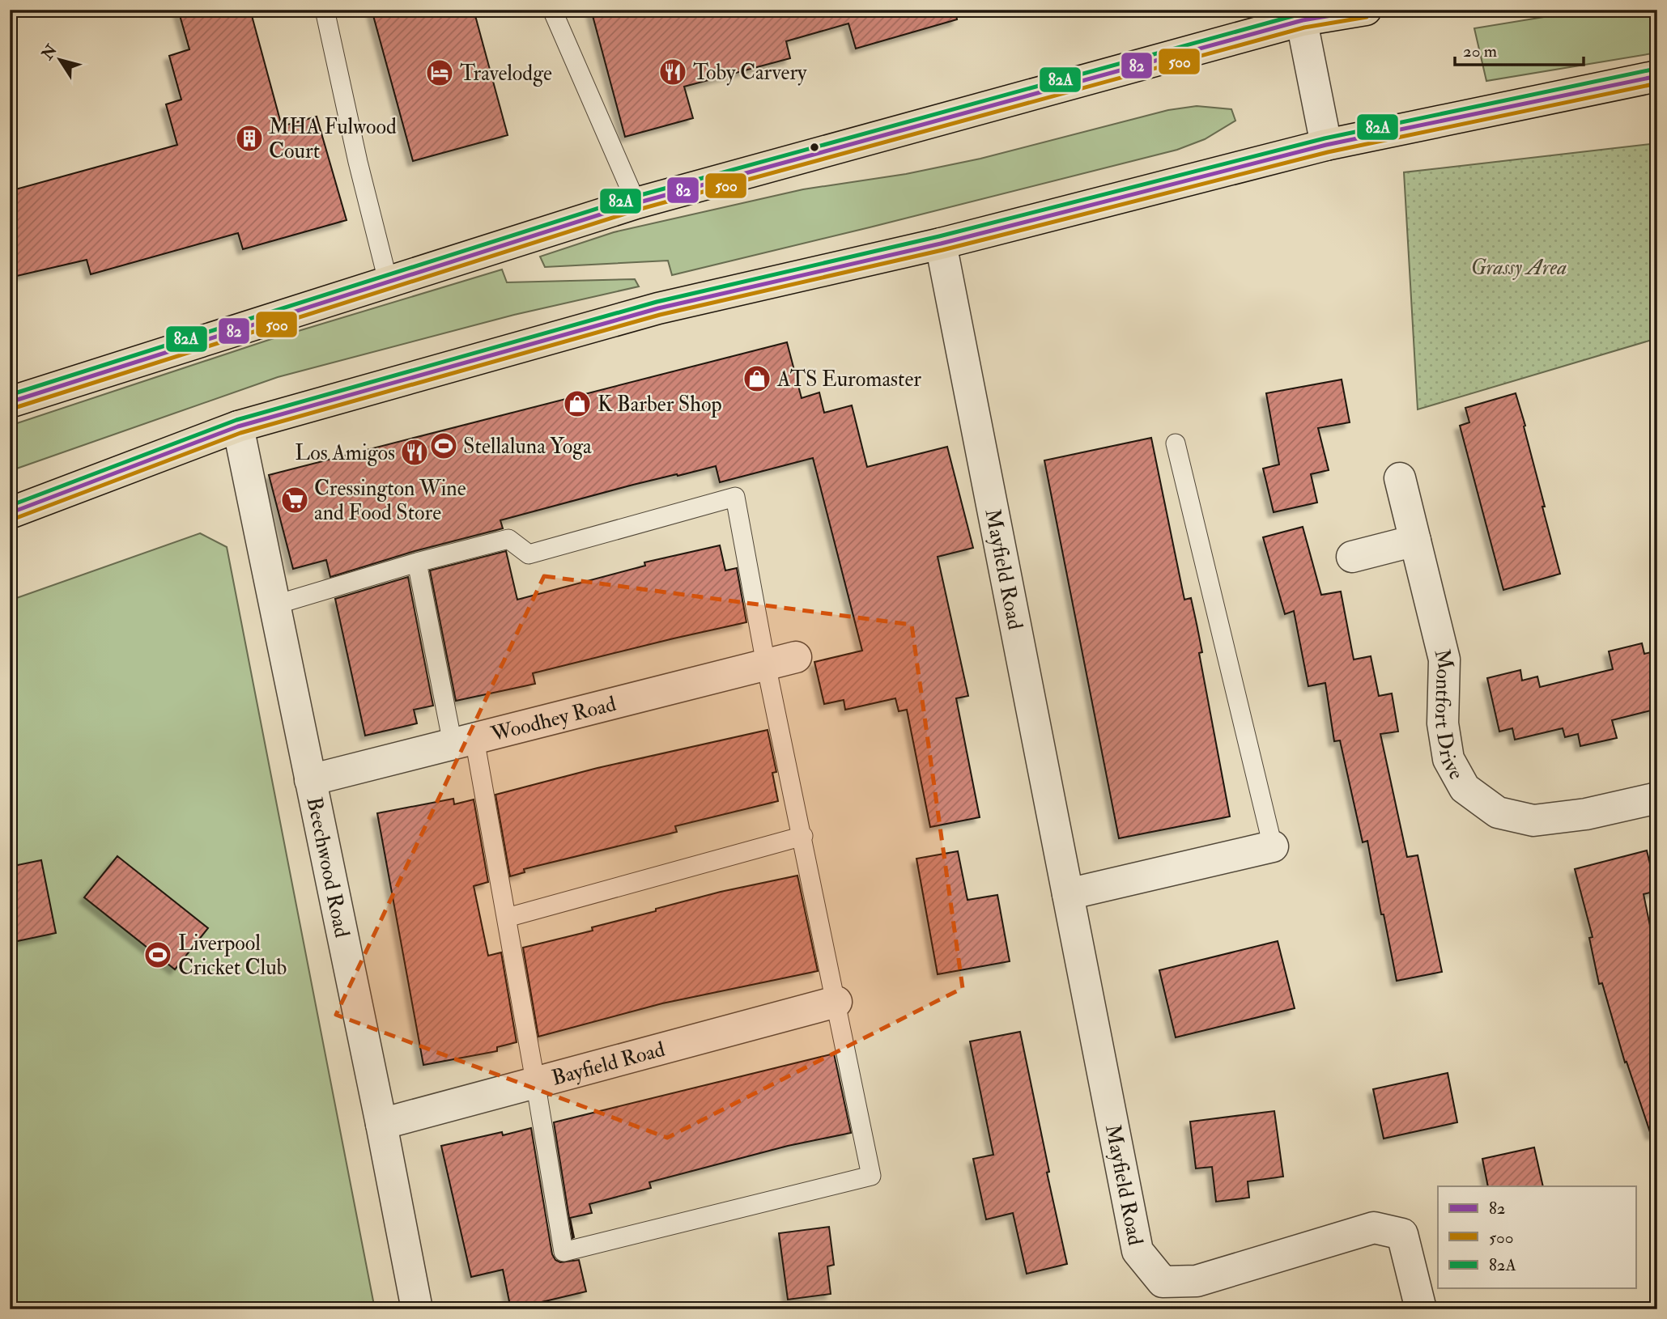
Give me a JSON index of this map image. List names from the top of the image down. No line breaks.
{"streets":{"street":["Mayfield Road","Montfort Drive","Woodhey Road","Beechwood Road","Bayfield Road"]},"crossings":[["Woodhey Road","Beechwood Road"],["Beechwood Road","Bayfield Road"]],"parks":["Grassy Area"],"places":{"restaurant":["Toby Carvery","Los Amigos"],"hotel":["Travelodge"],"building":["MHA Fulwood Court"],"shop":["ATS Euromaster","K Barber Shop"],"sports":["Stellaluna Yoga","Liverpool Cricket Club"],"supermarket":["Cressington Wine and Food Store"]},"lines":["transit line 82","transit line 82A","transit line 500"],"legend":["82","500","82A"],"scale_bar":"20 m","north":"top left"}
